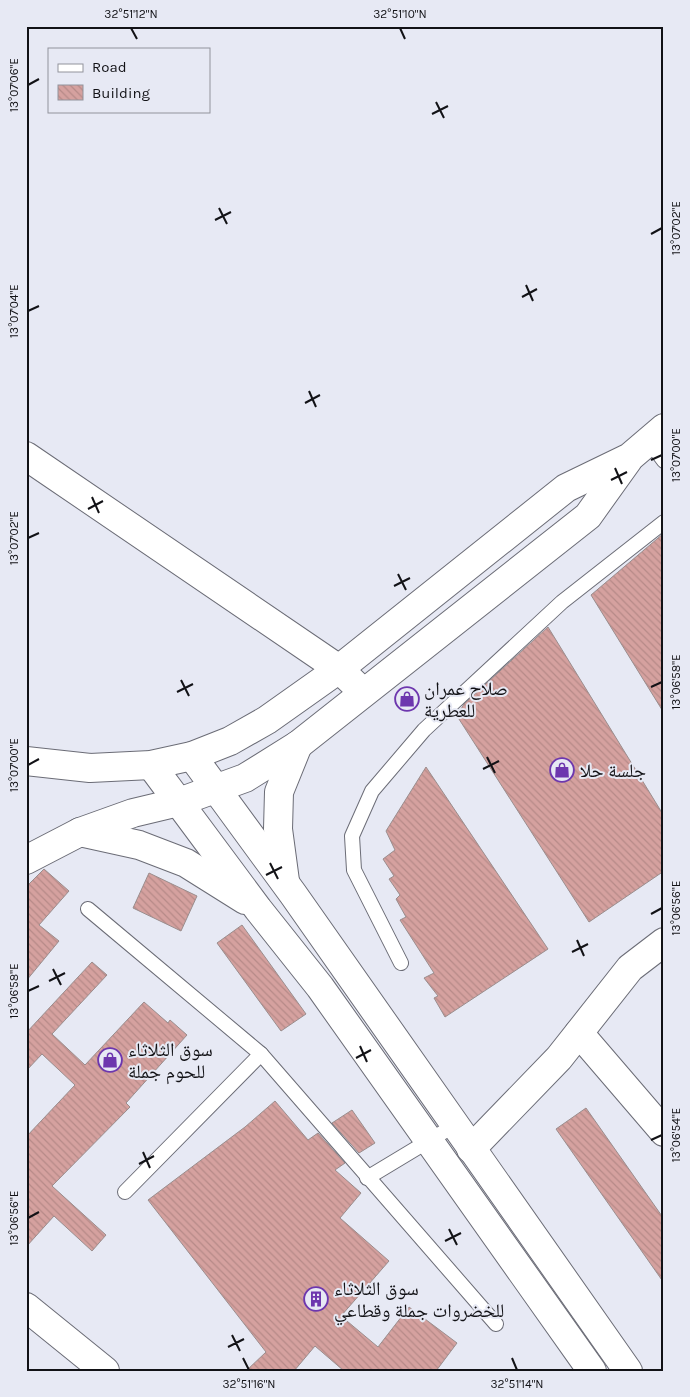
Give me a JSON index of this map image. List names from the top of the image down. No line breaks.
{"places":{"shop":["صلاح عمران للعطرية","جلسة حلا","سوق الثلاثاء للحوم جملة"],"building":["سوق الثلاثاء للخضروات جملة وقطاعي"]},"legend":["Road","Building"],"coordinates":["32°51'12\"N","32°51'10\"N","13°07'06\"E","13°07'02\"E","13°07'04\"E","13°07'00\"E","13°06'58\"E","13°06'56\"E","13°06'54\"E","32°51'16\"N","32°51'14\"N"]}
